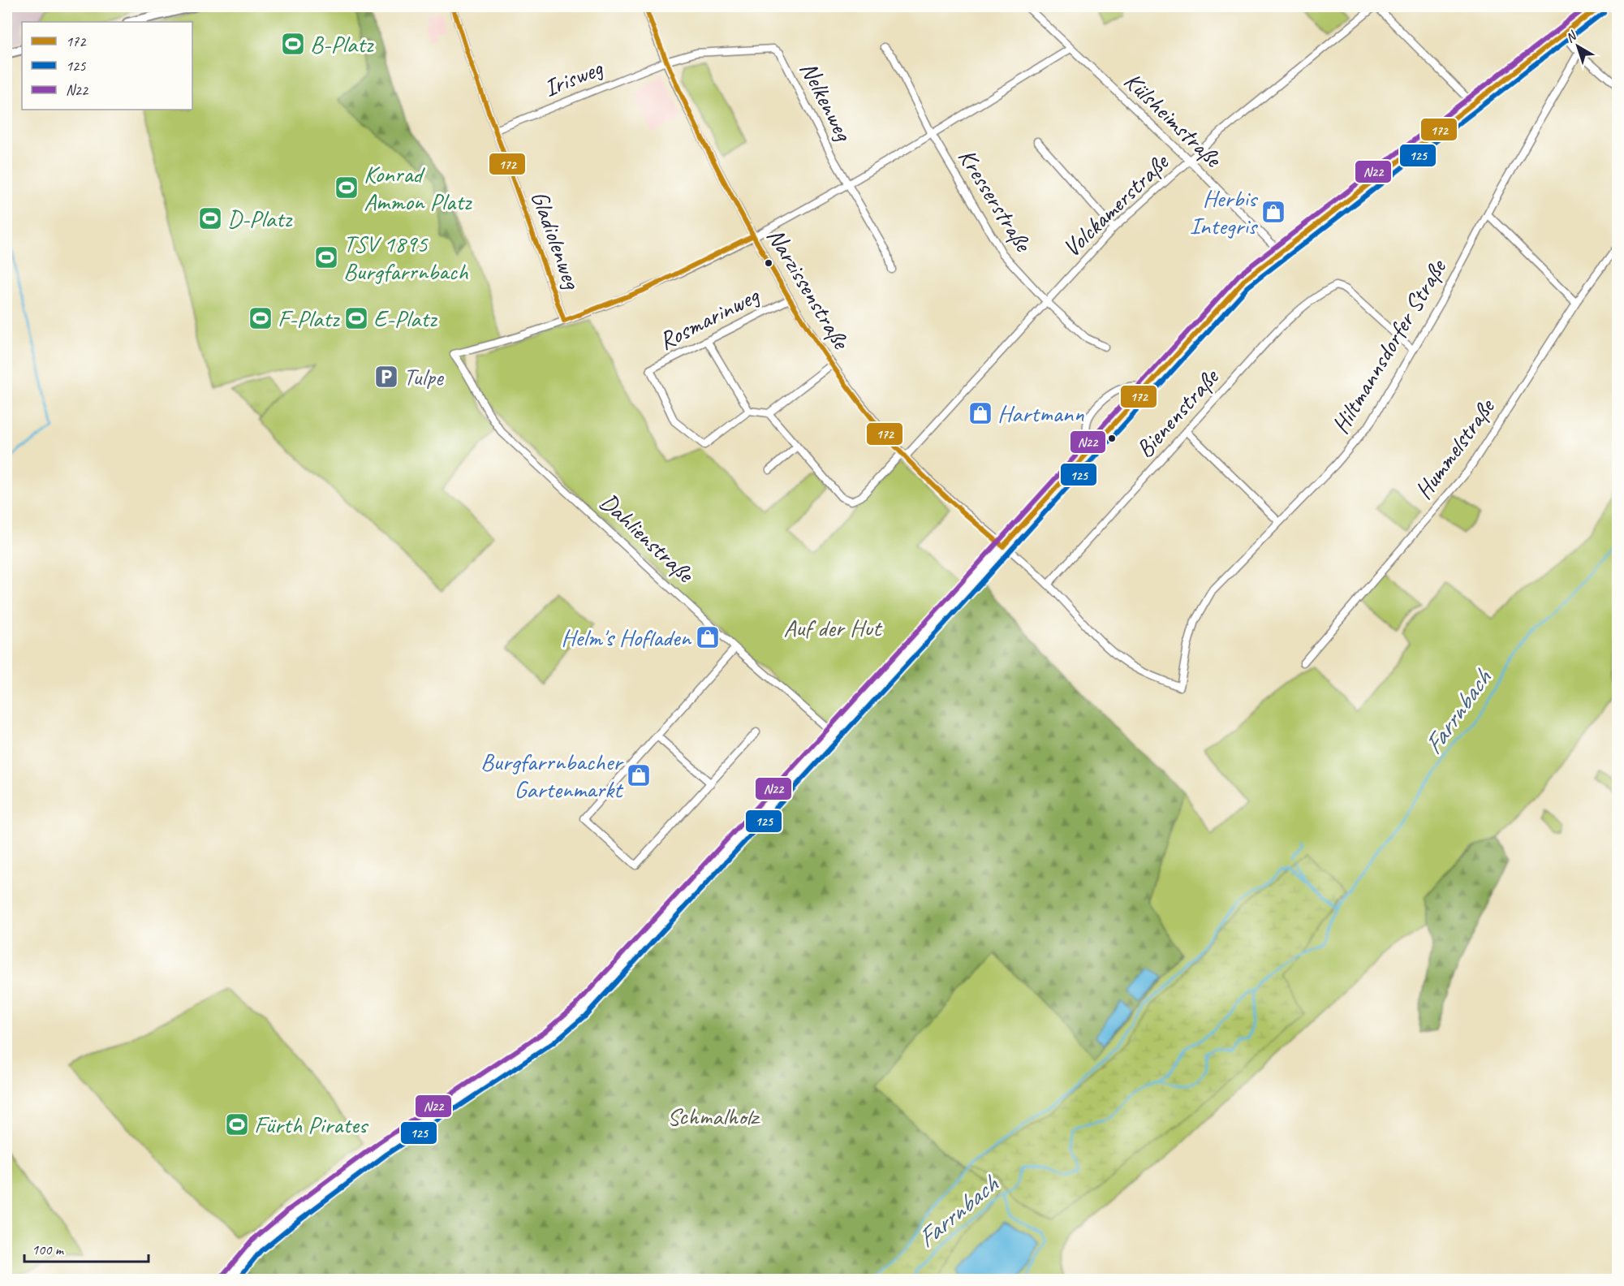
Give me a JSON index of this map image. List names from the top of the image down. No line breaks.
{"streets":{"street":["Irisweg","Nelkenweg","Külsheimstraße","Kresserstraße","Volckamerstraße","Gladiolenweg","Narzissenstraße","Rosmarinweg","Hiltmannsdorfer Straße","Bienenstraße","Hummelstraße","Dahlienstraße"]},"crossings":[["Irisweg","Nelkenweg"],["Irisweg","Gladiolenweg"],["Irisweg","Narzissenstraße"],["Nelkenweg","Narzissenstraße"],["Külsheimstraße","Volckamerstraße"],["Kresserstraße","Volckamerstraße"],["Volckamerstraße","Narzissenstraße"],["Gladiolenweg","Dahlienstraße"],["Narzissenstraße","Rosmarinweg"],["Narzissenstraße","Hiltmannsdorfer Straße"],["Narzissenstraße","Bienenstraße"],["Hiltmannsdorfer Straße","Bienenstraße"]],"water":["Farrnbach"],"parks":["Auf der Hut","Schmalholz"],"places":{"sports":["B-Platz","Konrad Ammon Platz","D-Platz","TSV 1895 Burgfarrnbach","F-Platz","E-Platz","Fürth Pirates"],"shop":["Herbis Integris","Hartmann","Helm's Hofladen","Burgfarrnbacher Gartenmarkt"],"parking":["Tulpe"]},"lines":["transit line 172","transit line N22","transit line 125"],"legend":["172","125","N22"],"scale_bar":"100 m","north":"top left"}
